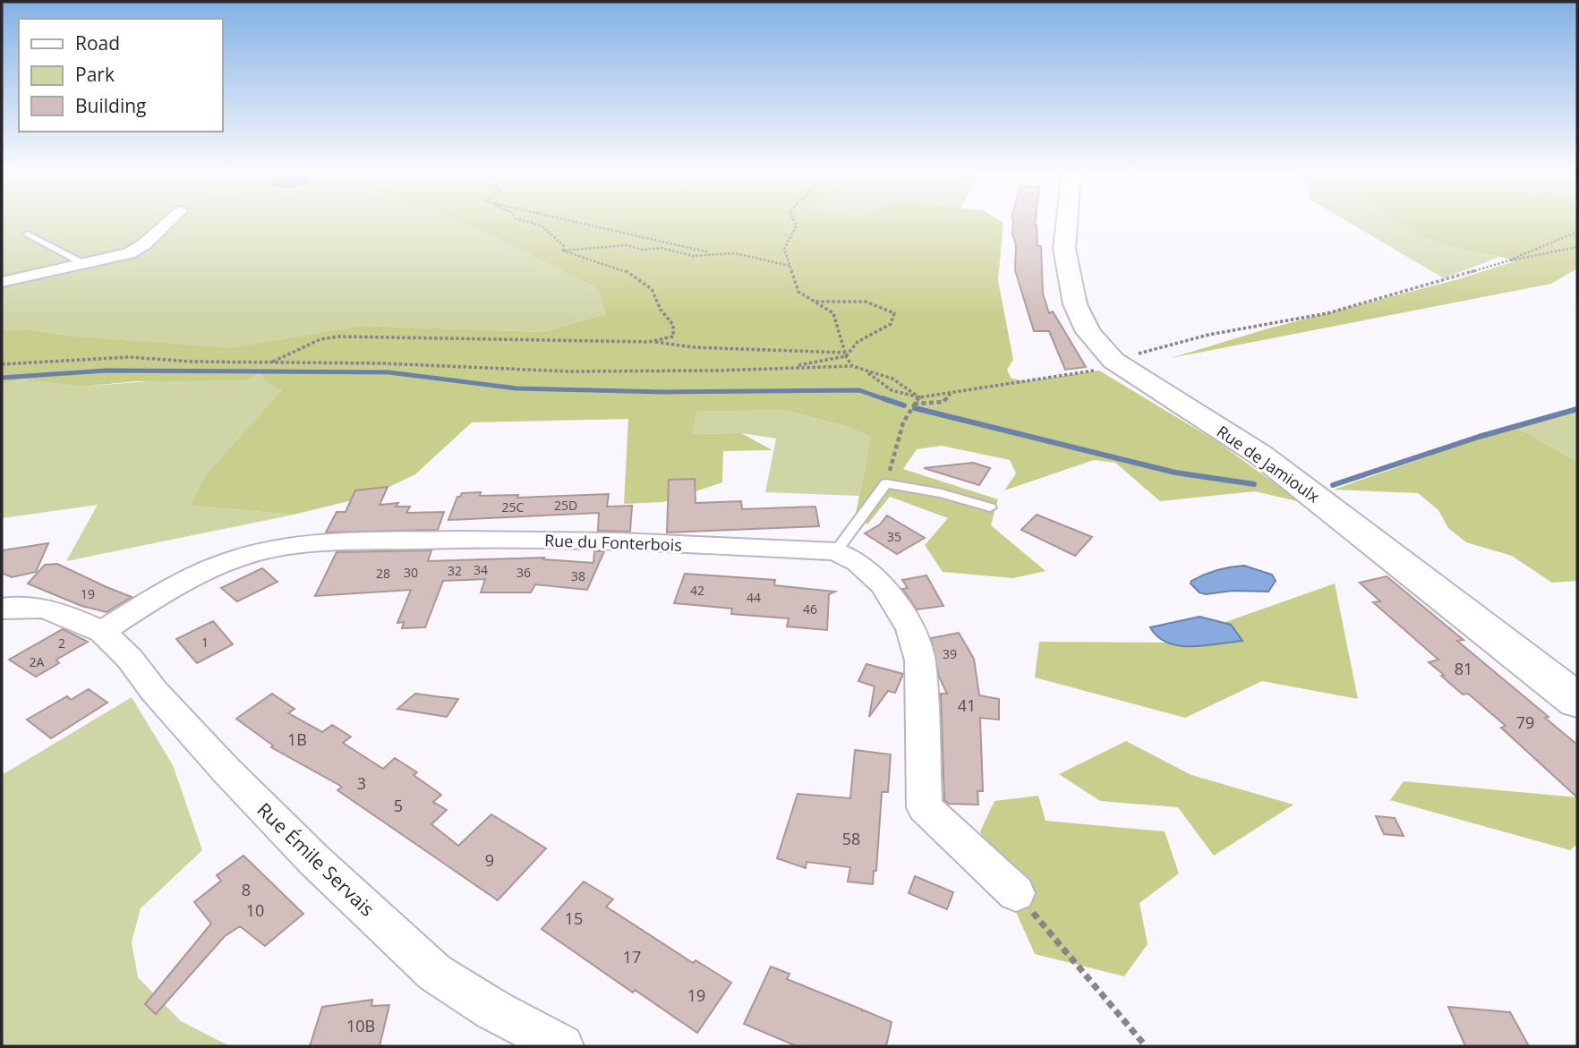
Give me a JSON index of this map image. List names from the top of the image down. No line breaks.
{"streets":{"street":["Rue de Jamioulx","Rue du Fonterbois","Rue Émile Servais"]},"crossings":[["Rue du Fonterbois","Rue Émile Servais"]],"house_numbers":["25D","25C","35","34","32","30","36","28","38","42","19","44","46","1","2","39","2A","81","41","79","1B","3","5","58","9","8","10","15","17","19","10B"],"legend":["Road","Park","Building"]}
